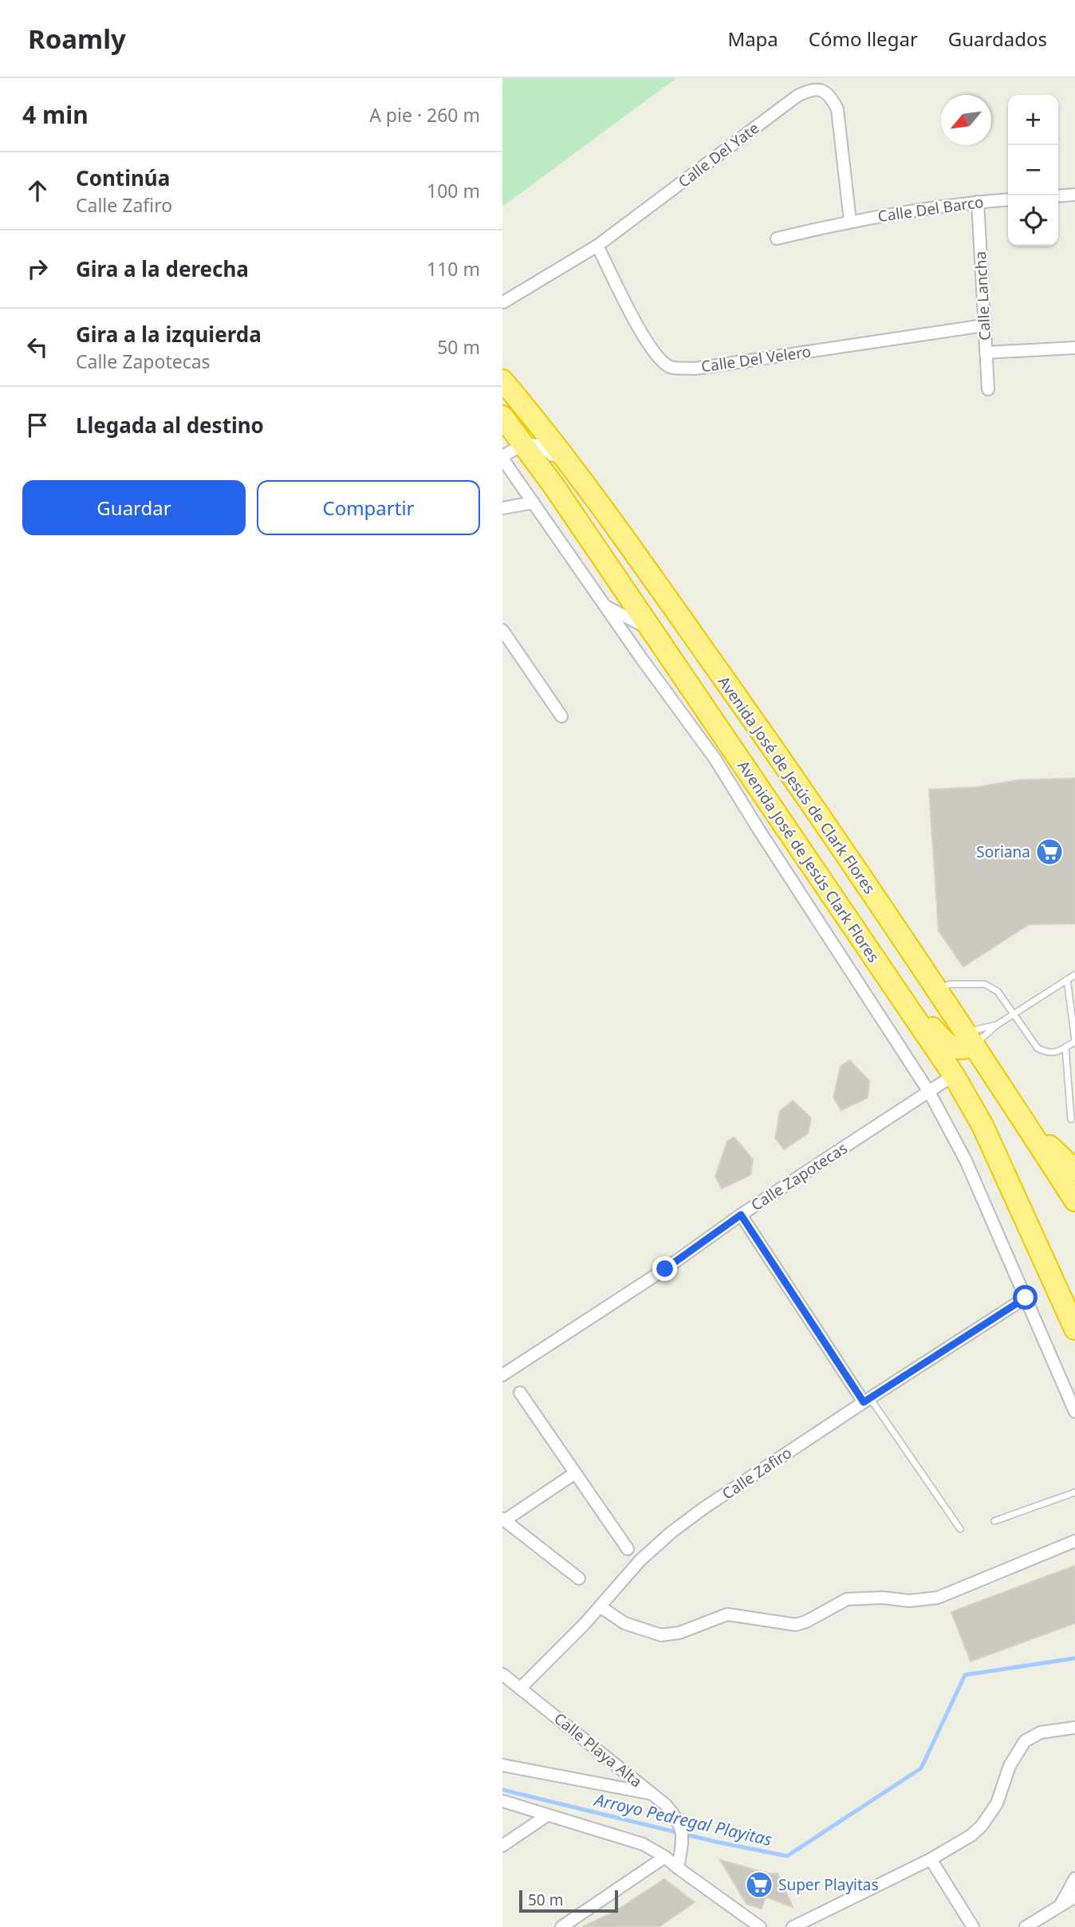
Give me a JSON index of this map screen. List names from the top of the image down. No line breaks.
{"streets":{"highway":["Avenida José de Jesús de Clark Flores","Avenida José de Jesús Clark Flores"],"street":["Calle Del Yate","Calle Del Barco","Calle Lancha","Calle Del Velero","Calle Zapotecas","Calle Zafiro","Calle Playa Alta"]},"crossings":[["Calle Del Yate","Calle Del Barco"],["Calle Del Yate","Calle Del Velero"],["Calle Del Barco","Calle Lancha"],["Calle Lancha","Calle Del Velero"],["Avenida José de Jesús Clark Flores","Calle Zapotecas"],["Calle Zafiro","Calle Playa Alta"]],"water":["Arroyo Pedregal Playitas"],"places":{"supermarket":["Soriana","Super Playitas"]},"scale_bar":"50 m","north":"bottom left","page":{"header":"Roamly","nav":["Mapa","Cómo llegar","Guardados"],"heading":["4 min","A pie · 260 m"],"map_buttons":["+","−"],"list":[["Continúa","Calle Zafiro","100 m"],["Gira a la derecha","110 m"],["Gira a la izquierda","Calle Zapotecas","50 m"],"Llegada al destino"],"buttons":["Guardar","Compartir"],"scale":"50 m"}}
